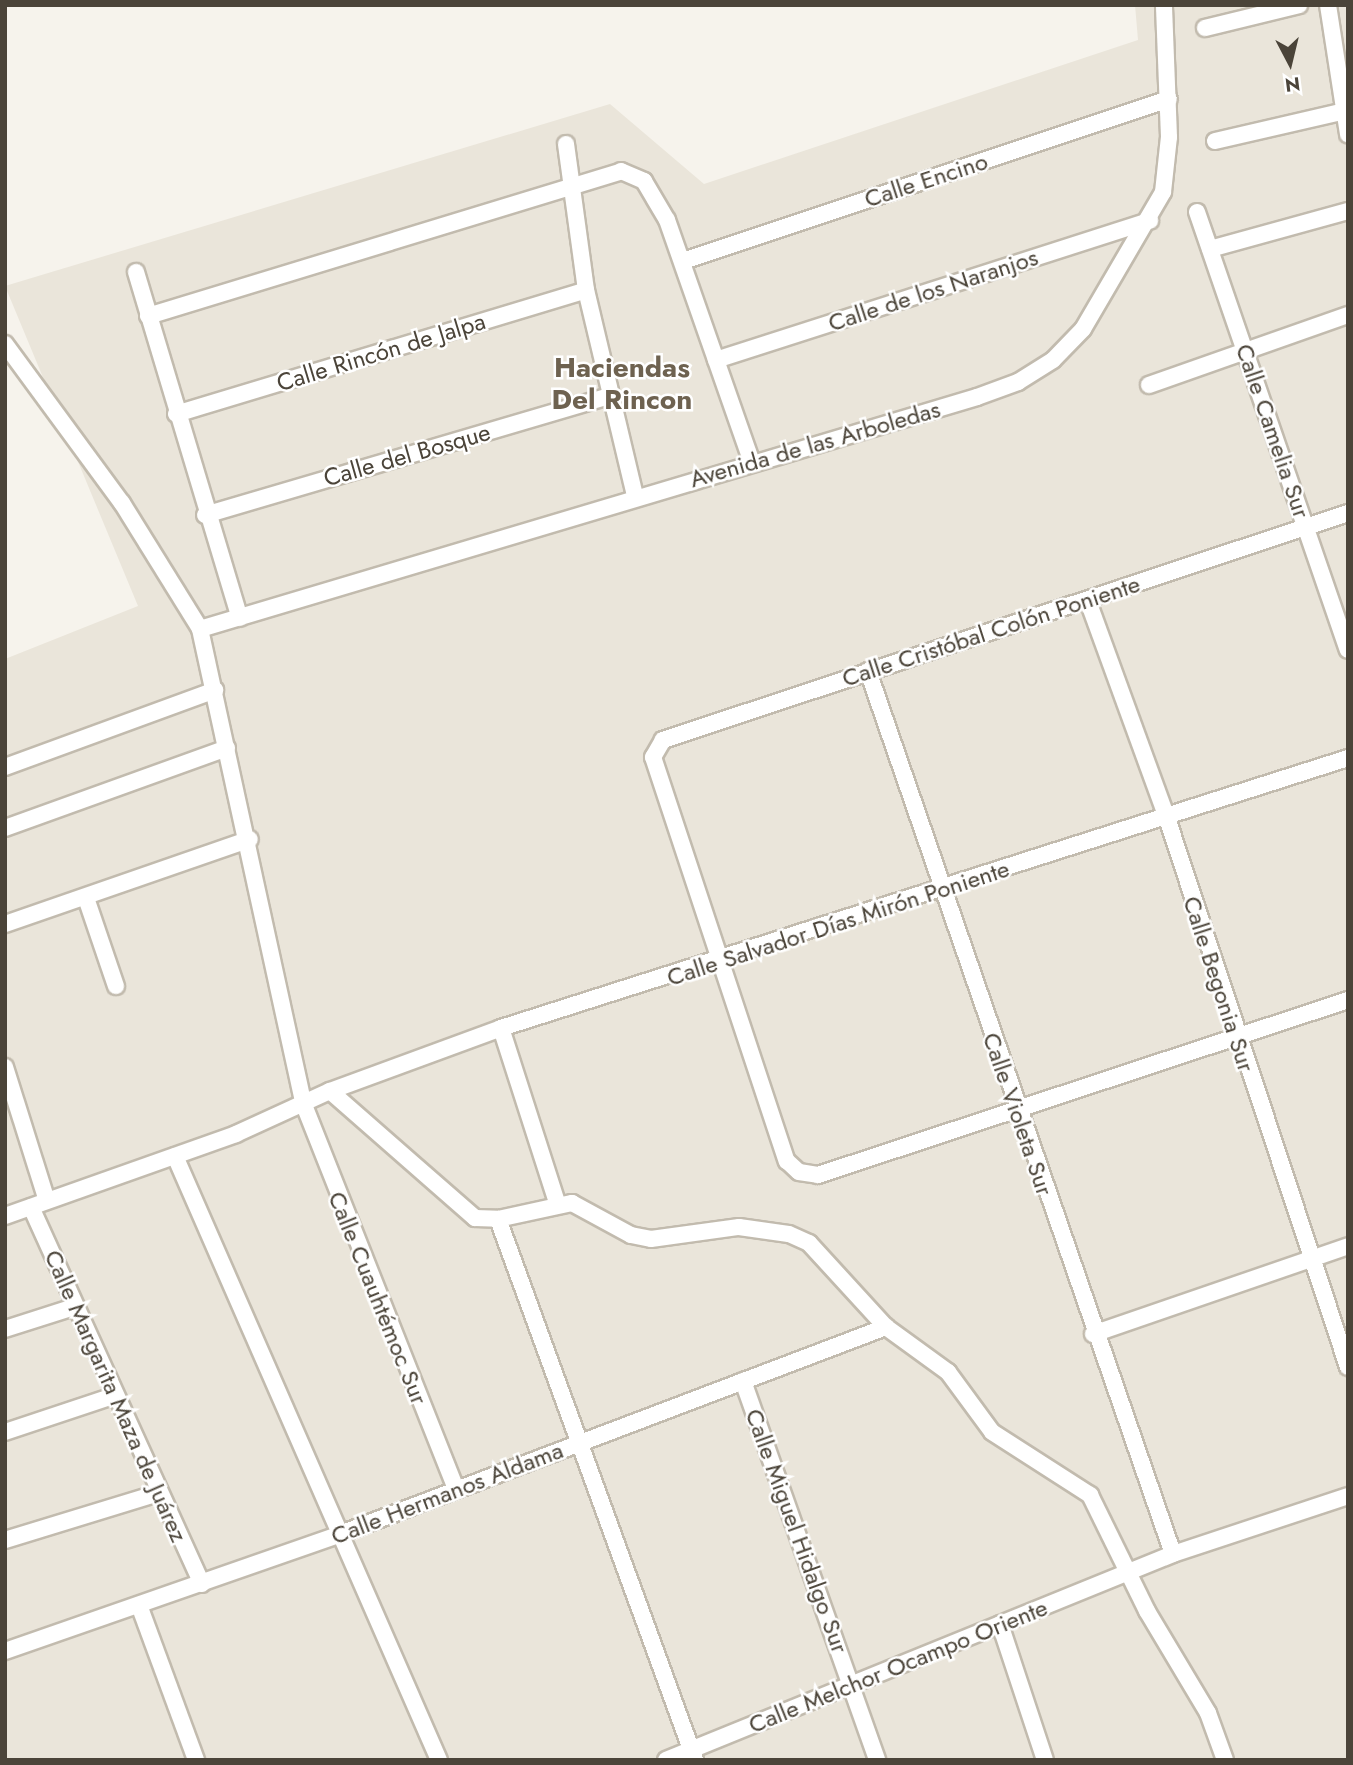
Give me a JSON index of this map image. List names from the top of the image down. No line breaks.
{"streets":{"street":["Calle Encino","Calle de los Naranjos","Calle Rincón de Jalpa","Calle Camelia Sur","Avenida de las Arboledas","Calle del Bosque","Calle Cristóbal Colón Poniente","Calle Salvador Días Mirón Poniente","Calle Begonia Sur","Calle Violeta Sur","Calle Cuauhtémoc Sur","Calle Margarita Maza de Juárez","Calle Hermanos Aldama","Calle Miguel Hidalgo Sur","Calle Melchor Ocampo Oriente"]},"crossings":[["Calle Encino","Avenida de las Arboledas"],["Calle de los Naranjos","Avenida de las Arboledas"],["Calle Camelia Sur","Calle Cristóbal Colón Poniente"],["Avenida de las Arboledas","Calle Cuauhtémoc Sur"],["Calle Cristóbal Colón Poniente","Calle Salvador Días Mirón Poniente"],["Calle Cristóbal Colón Poniente","Calle Begonia Sur"],["Calle Cristóbal Colón Poniente","Calle Violeta Sur"],["Calle Salvador Días Mirón Poniente","Calle Begonia Sur"],["Calle Salvador Días Mirón Poniente","Calle Violeta Sur"],["Calle Salvador Días Mirón Poniente","Calle Cuauhtémoc Sur"],["Calle Salvador Días Mirón Poniente","Calle Margarita Maza de Juárez"],["Calle Violeta Sur","Calle Melchor Ocampo Oriente"],["Calle Cuauhtémoc Sur","Calle Hermanos Aldama"],["Calle Margarita Maza de Juárez","Calle Hermanos Aldama"],["Calle Hermanos Aldama","Calle Miguel Hidalgo Sur"],["Calle Miguel Hidalgo Sur","Calle Melchor Ocampo Oriente"]],"districts":["Haciendas Del Rincon"],"north":"bottom"}
